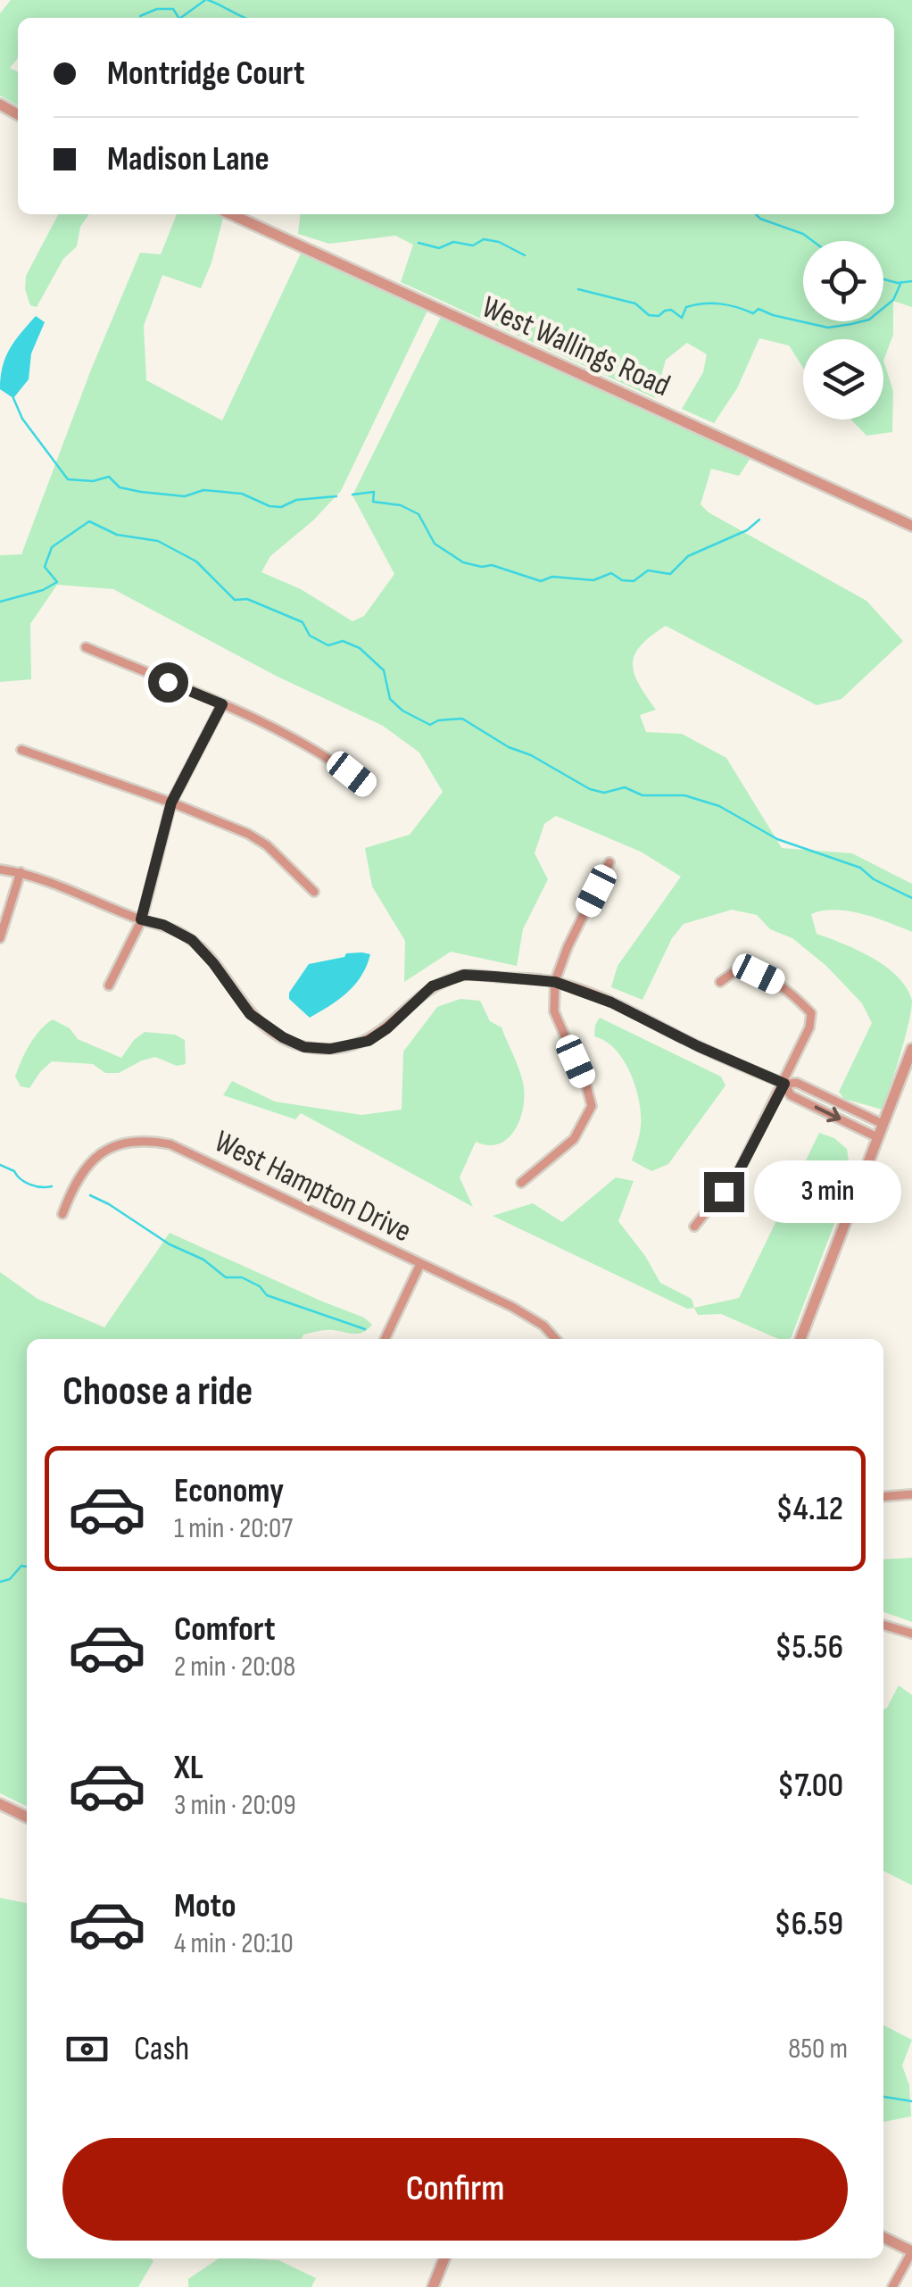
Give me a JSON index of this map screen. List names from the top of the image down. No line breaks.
{"streets":{"street":["West Wallings Road","West Hampton Drive"]},"page":{"banner":["Montridge Court","Madison Lane"],"bubble":"3 min","heading":"Choose a ride","list":[{"name":"Economy","note":"1 min · 20:07","value":"$4.12"},{"name":"Comfort","note":"2 min · 20:08","value":"$5.56"},{"name":"XL","note":"3 min · 20:09","value":"$7.00"},{"name":"Moto","note":"4 min · 20:10","value":"$6.59"}],"pay":["Cash","850 m"],"buttons":"Confirm"}}
